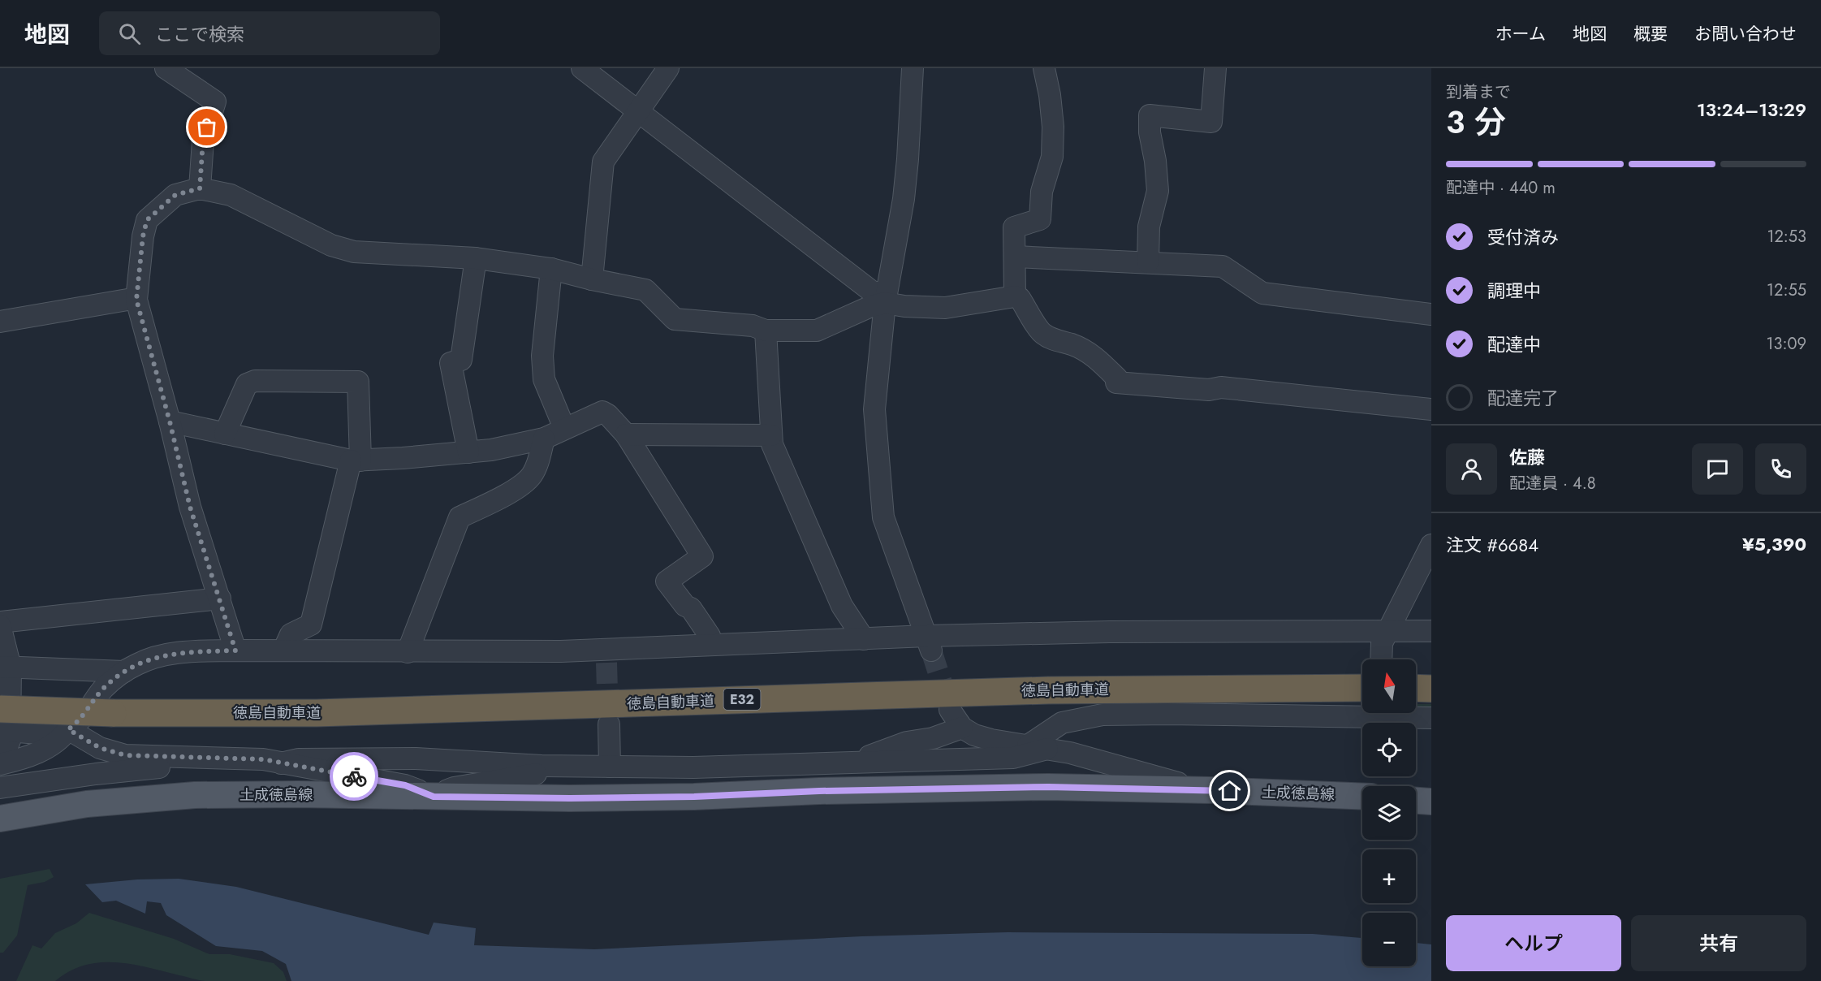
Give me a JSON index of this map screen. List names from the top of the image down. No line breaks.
{"streets":{"highway":["徳島自動車道","E32"],"main road":["土成徳島線"]},"north":"top","page":{"header":"地図","search":"ここで検索","nav":["ホーム","地図","概要","お問い合わせ"],"heading":["3 分","到着まで","13:24–13:29"],"panel":["佐藤","配達員 · 4.8","注文 #6684","¥5,390"],"bar":"配達中 · 440 m","list":[["受付済み","12:53"],["調理中","12:55"],["配達中","13:09"],"配達完了"],"map_buttons":["+","−"],"buttons":["ヘルプ","共有"]}}
